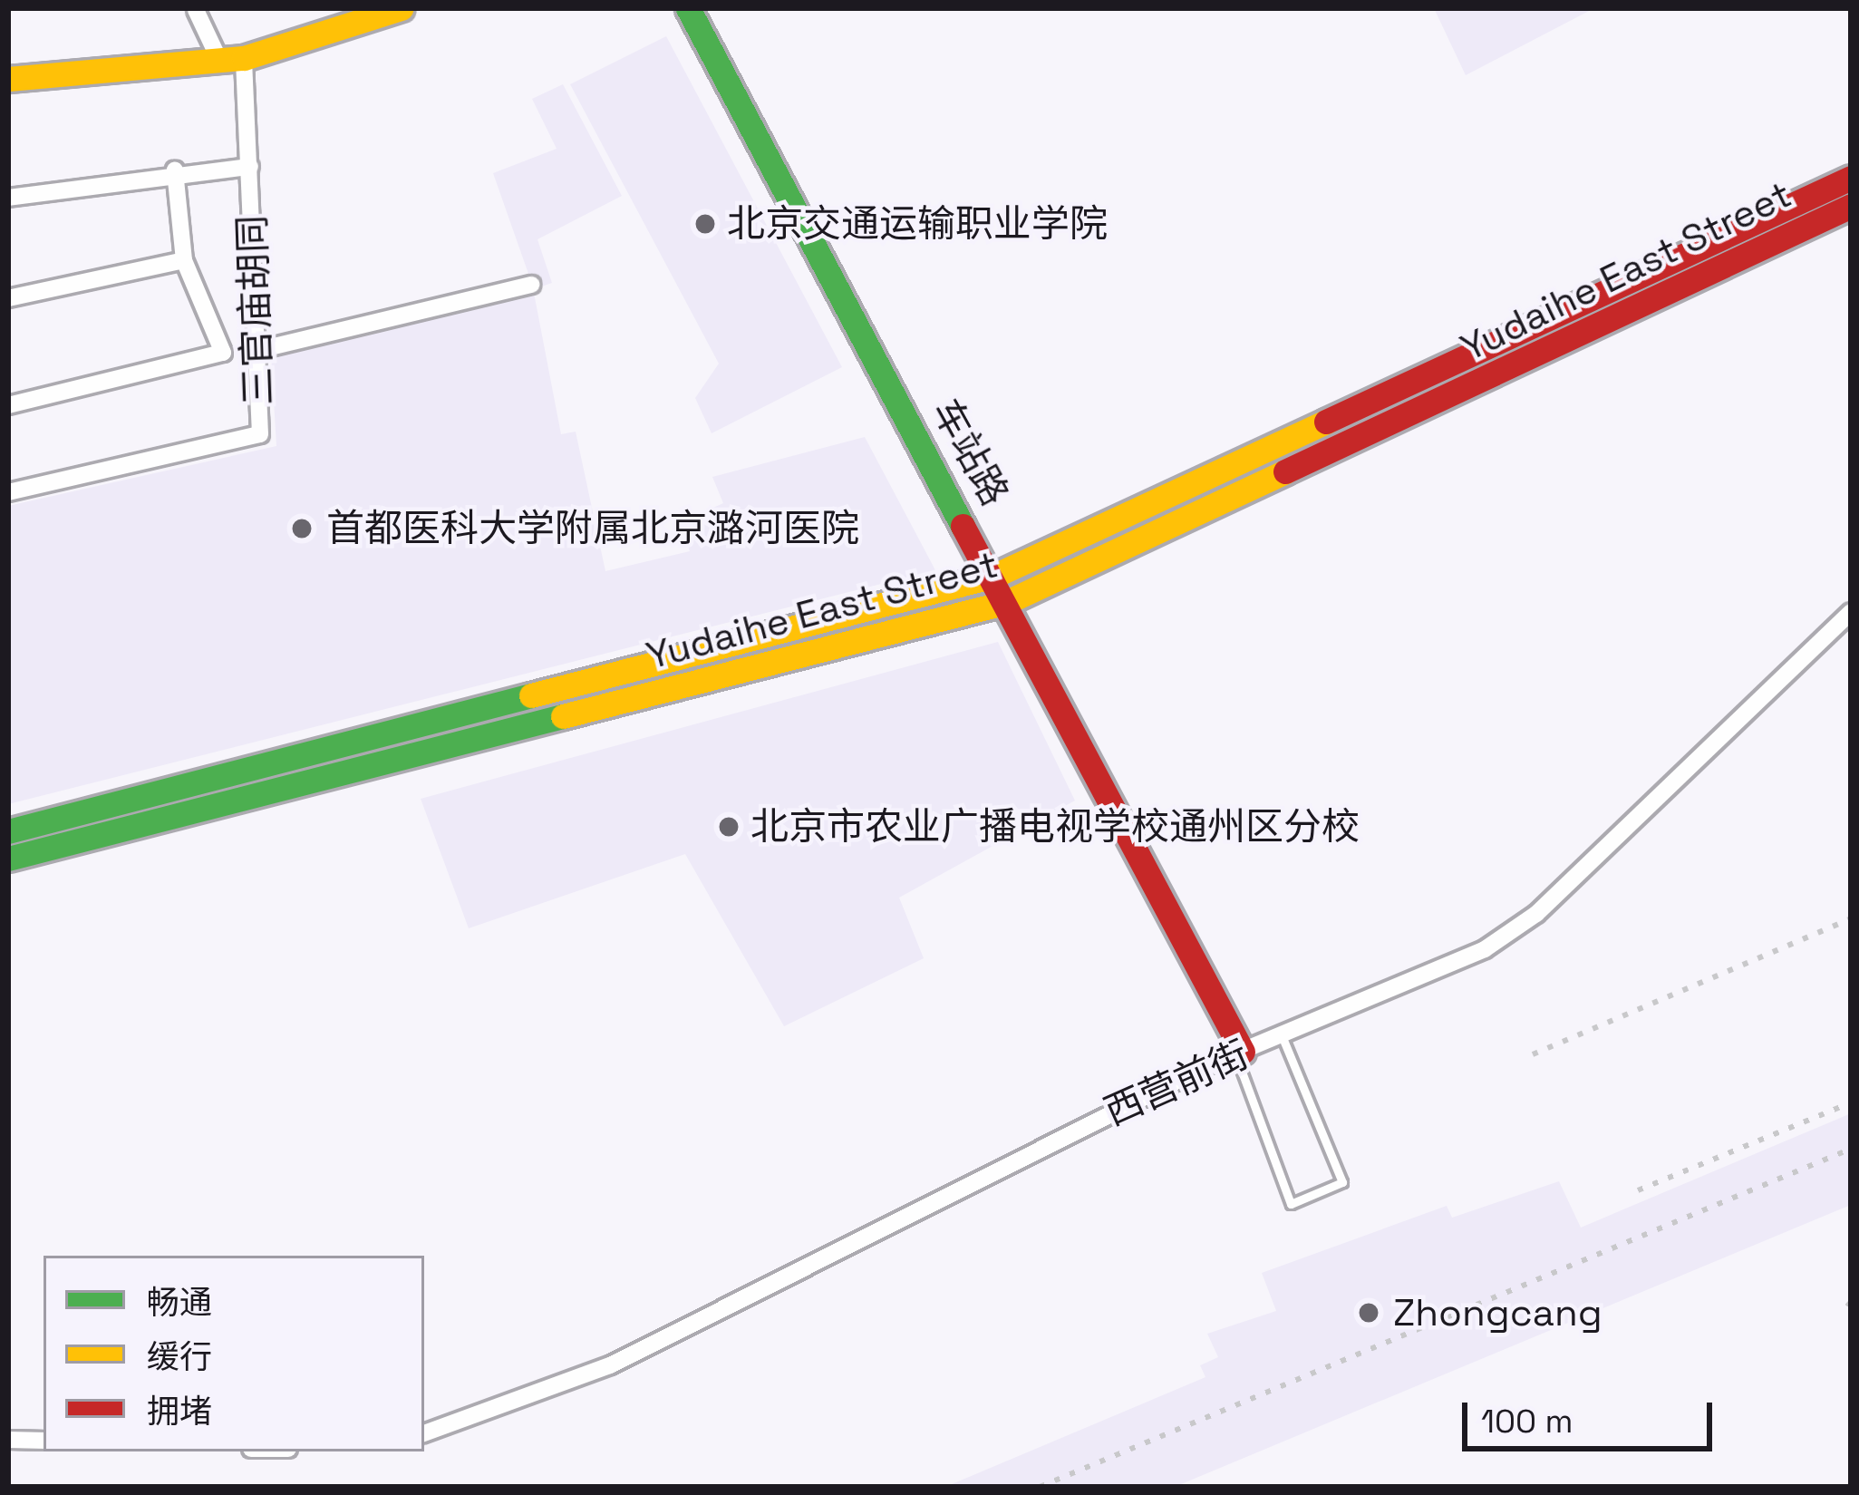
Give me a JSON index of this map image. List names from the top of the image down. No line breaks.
{"streets":{"main road":["Yudaihe East Street","车站路"],"street":["三官庙胡同","西营前街"]},"crossings":[["Yudaihe East Street","车站路"],["车站路","西营前街"]],"places":["北京交通运输职业学院","首都医科大学附属北京潞河医院","北京市农业广播电视学校通州区分校","Zhongcang"],"legend":["畅通","缓行","拥堵"],"scale_bar":"100 m"}
